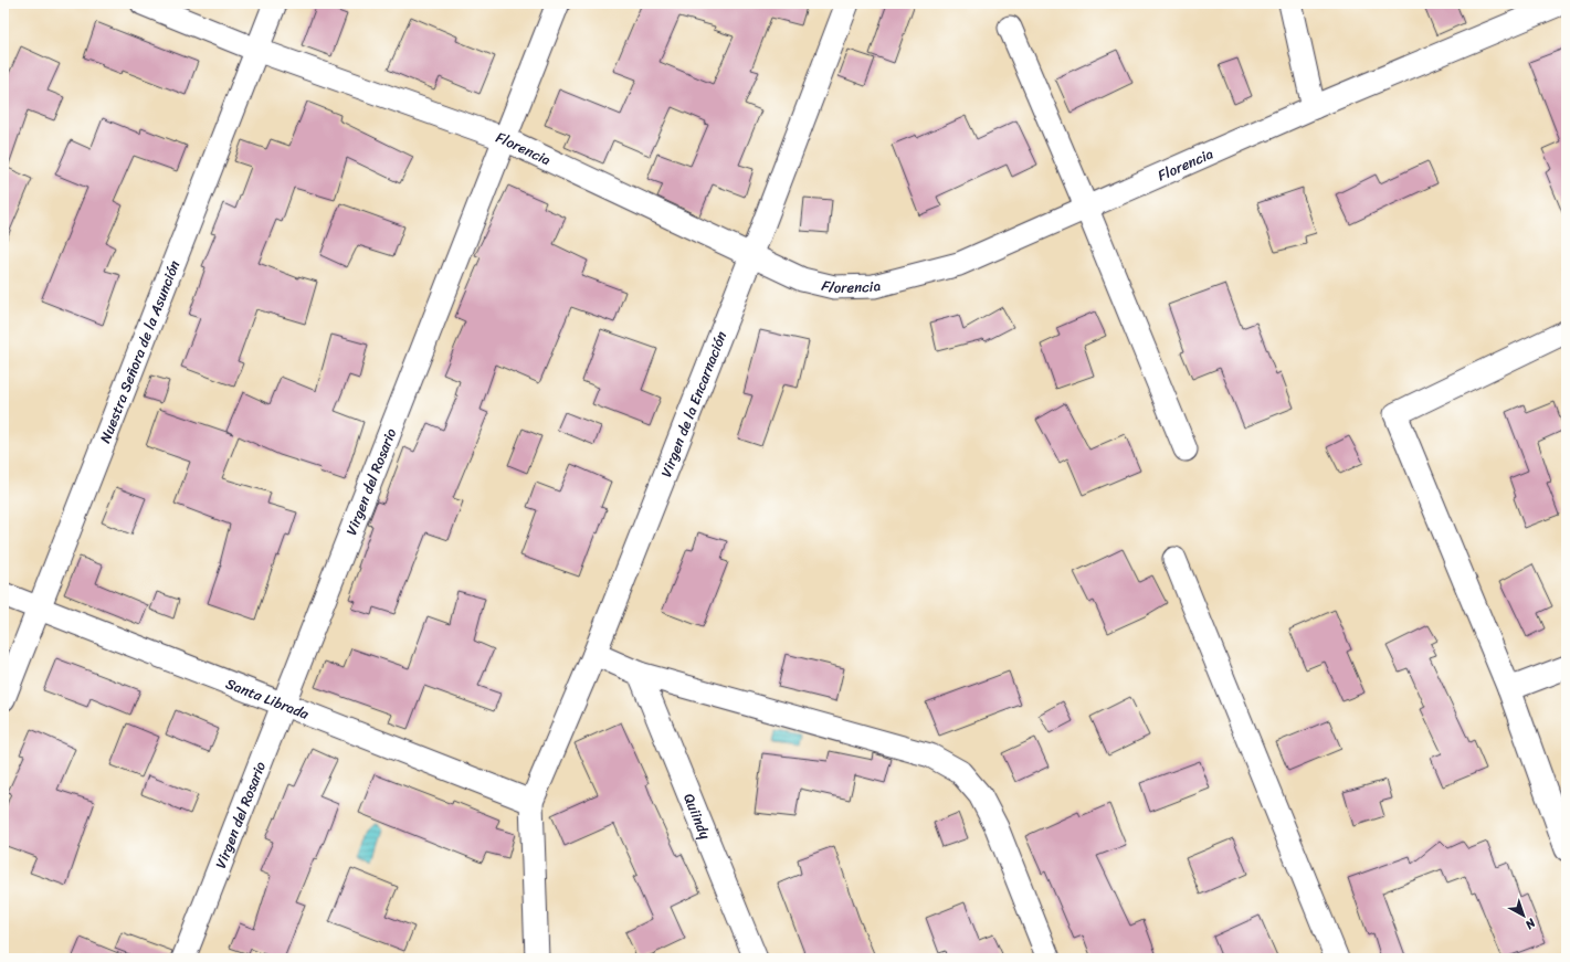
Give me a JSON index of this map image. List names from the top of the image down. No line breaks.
{"streets":{"street":["Florencia","Nuestra Señora de la Asunción","Virgen de la Encarnación","Virgen del Rosario","Santa Librada","Quiindy"]},"crossings":[["Florencia","Nuestra Señora de la Asunción"],["Florencia","Virgen de la Encarnación"],["Florencia","Virgen del Rosario"],["Nuestra Señora de la Asunción","Santa Librada"],["Virgen de la Encarnación","Santa Librada"],["Virgen del Rosario","Santa Librada"]],"north":"bottom right"}
